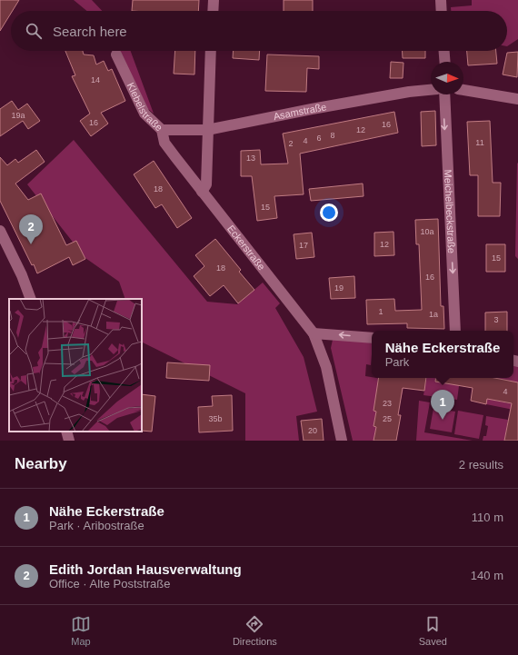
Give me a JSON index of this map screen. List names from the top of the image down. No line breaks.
{"streets":{"street":["Klebelstraße","Asamstraße","Meichelbeckstraße","Eckerstraße"]},"crossings":[["Klebelstraße","Asamstraße"],["Klebelstraße","Eckerstraße"]],"one_way":["Meichelbeckstraße"],"house_numbers":["14","19a","16","16","12","8","6","4","11","2","13","18","15","10a","12","17","15","18","16","19","1","1a","3","4","23","35b","25","20"],"north":"right","page":{"search":"Search here","pins":["2","1"],"popup":["Nähe Eckerstraße","Park"],"heading":["Nearby","2 results"],"list":[{"mark":"1","name":"Nähe Eckerstraße","note":"Park · Aribostraße","value":"110 m"},{"mark":"2","name":"Edith Jordan Hausverwaltung","note":"Office · Alte Poststraße","value":"140 m"}],"nav":["Map","Directions","Saved"]}}
